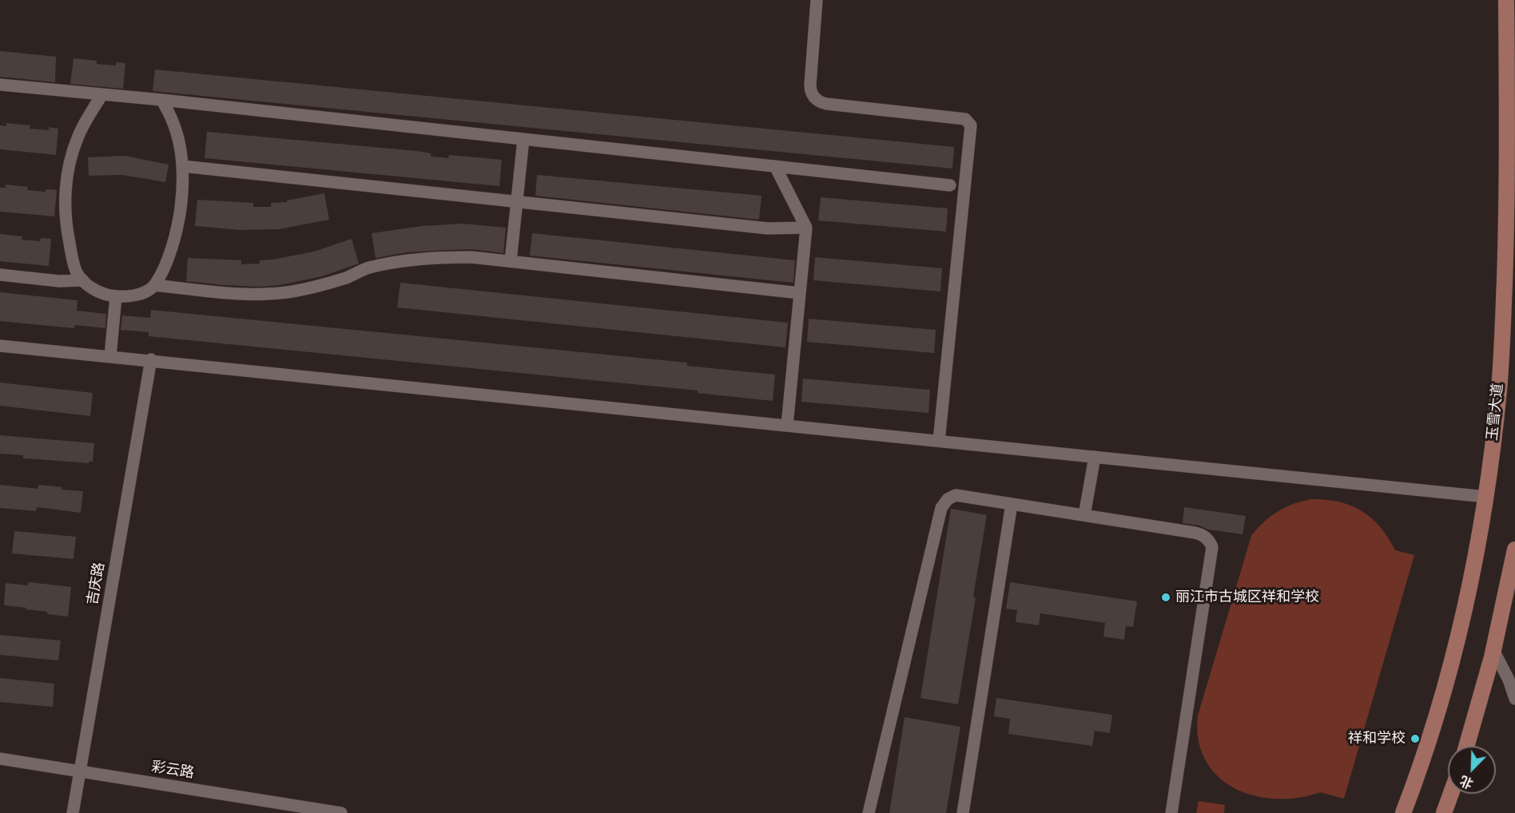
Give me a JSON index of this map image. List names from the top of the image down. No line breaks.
{"streets":{"main road":["玉雪大道"],"street":["吉庆路","彩云路"]},"crossings":[["吉庆路","彩云路"]],"places":["丽江市古城区祥和学校","祥和学校"],"north":"bottom left"}
